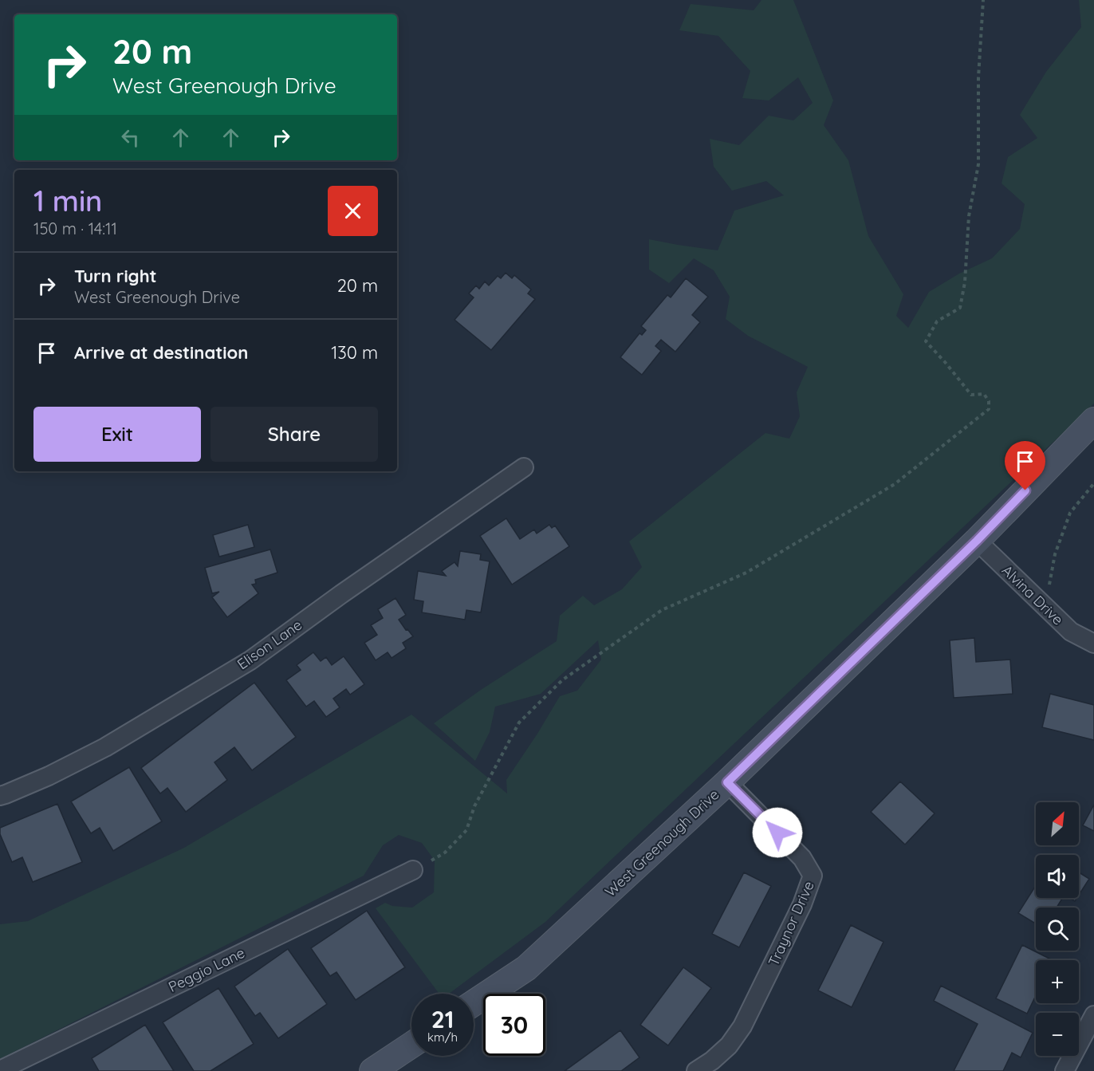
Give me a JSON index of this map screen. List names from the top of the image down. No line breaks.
{"streets":{"street":["Alvina Drive","Elison Lane","West Greenough Drive","Traynor Drive","Peggio Lane"]},"crossings":[["Alvina Drive","West Greenough Drive"],["West Greenough Drive","Traynor Drive"]],"north":"top right","page":{"turn":["20 m","West Greenough Drive"],"heading":["1 min","150 m · 14:11"],"list":[{"name":"Turn right","note":"West Greenough Drive","value":"20 m"},{"name":"Arrive at destination","value":"130 m"}],"buttons":["Exit","Share"],"map_buttons":["+","−"],"speed":"21 km/h","limit":"30"}}
